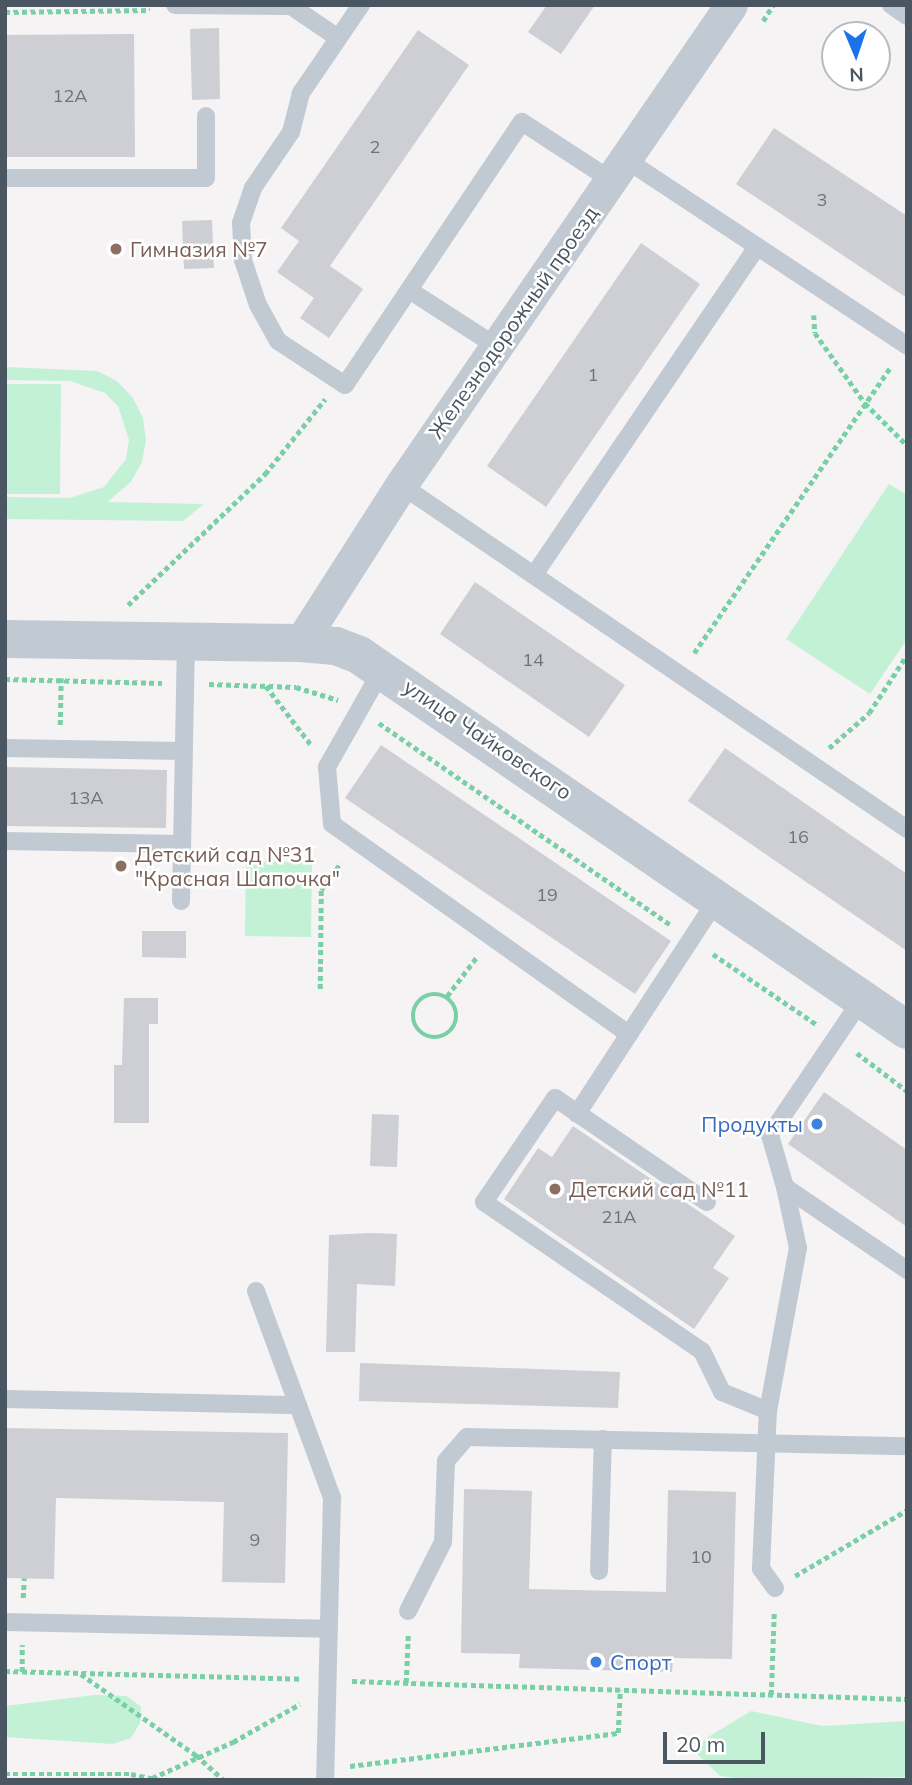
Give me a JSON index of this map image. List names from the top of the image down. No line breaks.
{"streets":{"street":["Железнодорожный проезд","улица Чайковского"]},"crossings":[["Железнодорожный проезд","улица Чайковского"]],"places":["Гимназия №7","Детский сад №31 \"Красная Шапочка\"","Продукты","Детский сад №11","Спорт"],"house_numbers":["12А","2","3","1","14","13А","16","19","21А","9","10"],"scale_bar":"20 m","north":"bottom"}
